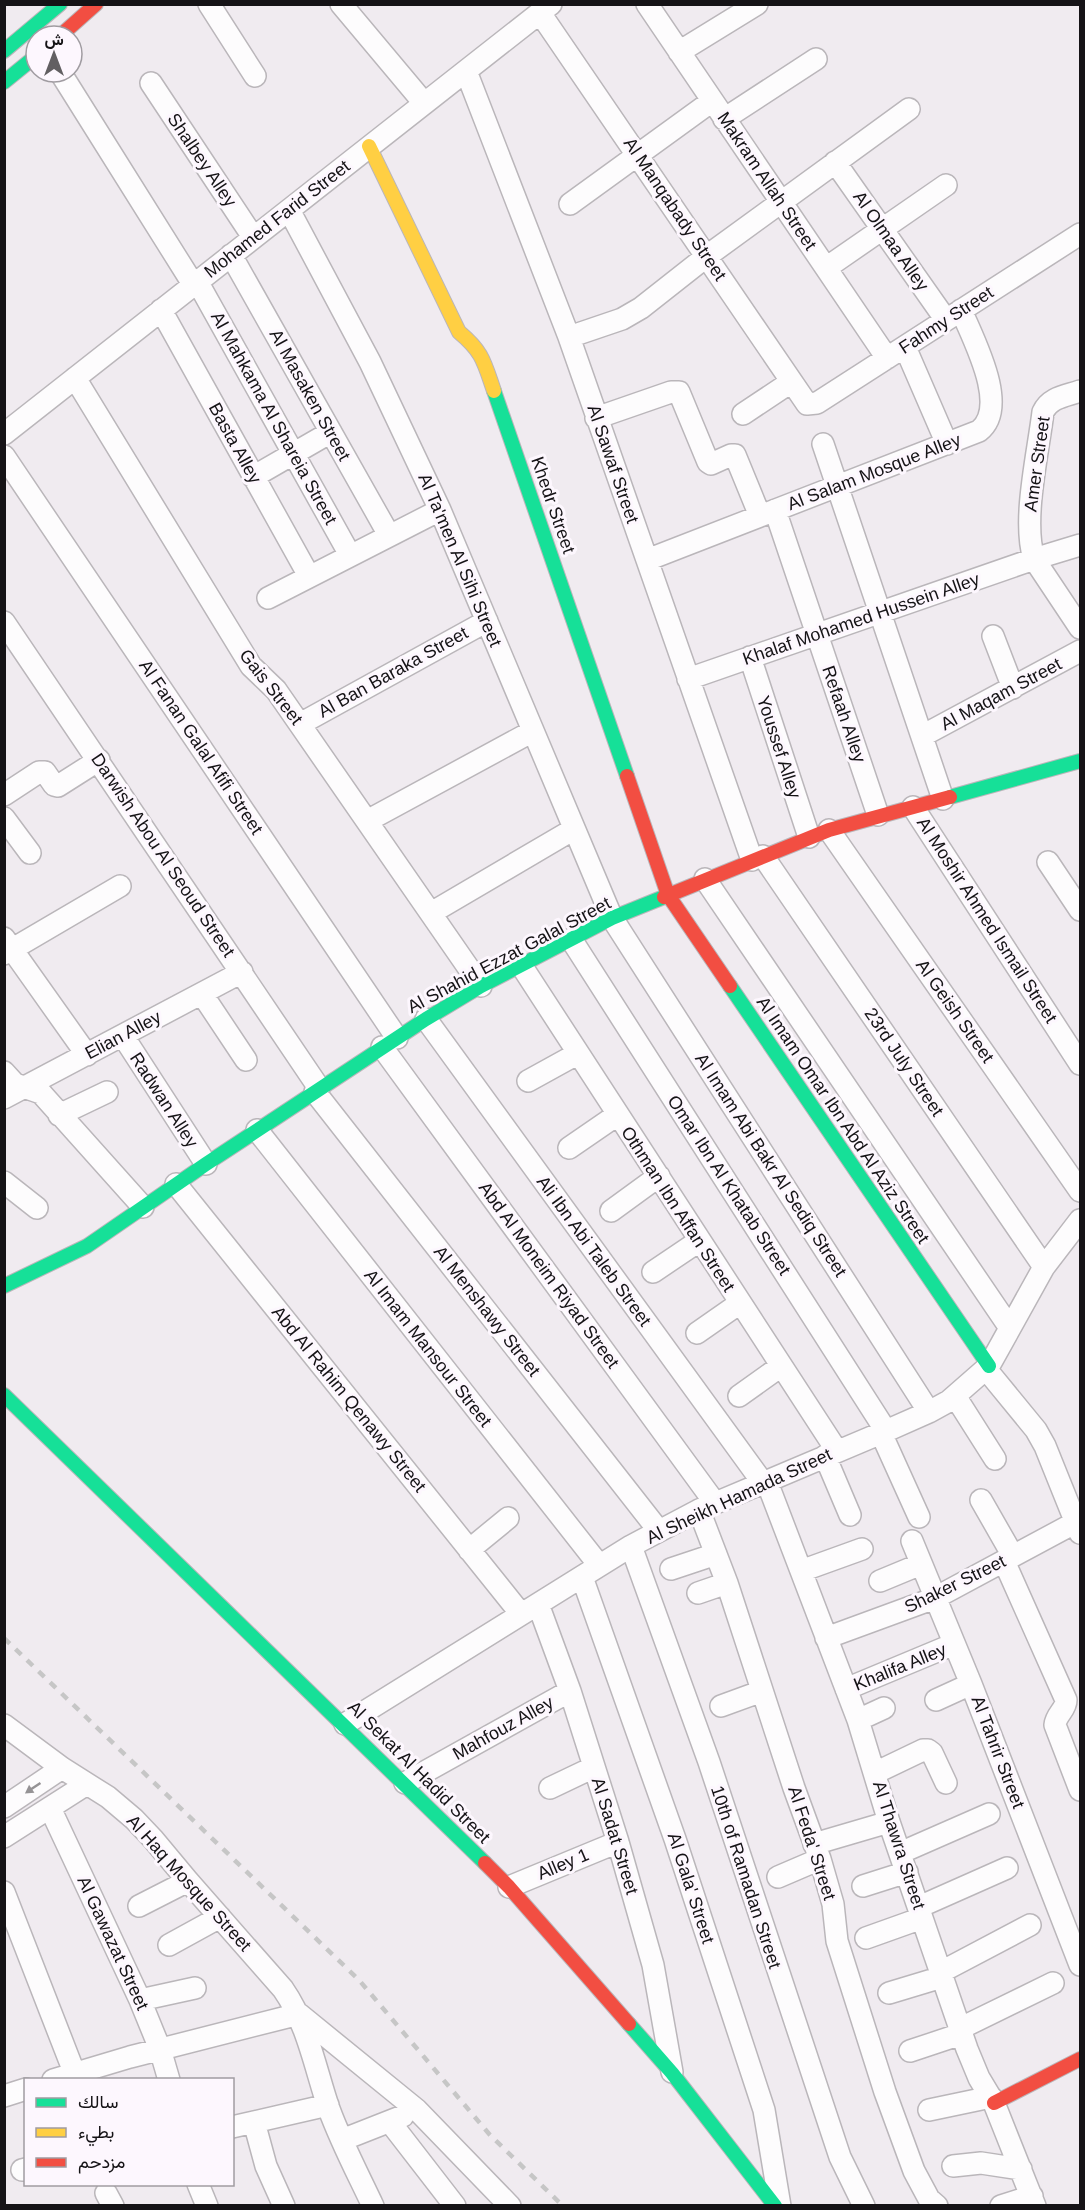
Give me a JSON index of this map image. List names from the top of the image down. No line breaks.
{"streets":{"street":["Shalbey Alley","Makram Allah Street","Al Manqabady Street","Mohamed Farid Street","Al Olmaa Alley","Fahmy Street","Al Masaken Street","Al Mahkama Al Shareia Street","Basta Alley","Al Sawaf Street","Amer Street","Al Salam Mosque Alley","Khedr Street","Al Ta'men Al Sihi Street","Khalaf Mohamed Hussein Alley","Al Ban Baraka Street","Gais Street","Al Maqam Street","Refaah Alley","Al Fanan Galal Afifi Street","Youssef Alley","Darwish Abou Al Seoud Street","Al Moshir Ahmed Ismail Street","Al Shahid Ezzat Galal Street","Al Geish Street","Elian Alley","23rd July Street","Radwan Alley","Al Imam Omar Ibn Abd Al Aziz Street","Al Imam Abi Bakr Al Sediq Street","Omar Ibn Al Khatab Street","Othman Ibn Affan Street","Ali Ibn Abi Taleb Street","Abd Al Moneim Riyad Street","Al Menshawy Street","Al Imam Mansour Street","Abd Al Rahim Qenawy Street","Al Sheikh Hamada Street","Shaker Street","Khalifa Alley","Mahfouz Alley","Al Tahrir Street","Al Sekat Al Hadid Street","Al Sadat Street","Al Feda' Street","Al Thawra Street","Alley 1","10th of Ramadan Street","Al Haq Mosque Street","Al Gala' Street","Al Gawazat Street"]},"crossings":[["Shalbey Alley","Mohamed Farid Street"],["Makram Allah Street","Fahmy Street"],["Makram Allah Street","Al Salam Mosque Alley"],["Al Manqabady Street","Mohamed Farid Street"],["Al Manqabady Street","Fahmy Street"],["Mohamed Farid Street","Al Masaken Street"],["Mohamed Farid Street","Al Mahkama Al Shareia Street"],["Mohamed Farid Street","Basta Alley"],["Mohamed Farid Street","Al Sawaf Street"],["Mohamed Farid Street","Khedr Street"],["Mohamed Farid Street","Al Ta'men Al Sihi Street"],["Mohamed Farid Street","Gais Street"],["Al Olmaa Alley","Fahmy Street"],["Al Olmaa Alley","Al Salam Mosque Alley"],["Fahmy Street","Al Salam Mosque Alley"],["Al Sawaf Street","Al Salam Mosque Alley"],["Al Sawaf Street","Khalaf Mohamed Hussein Alley"],["Al Sawaf Street","Refaah Alley"],["Al Sawaf Street","Al Shahid Ezzat Galal Street"],["Al Sawaf Street","23rd July Street"],["Amer Street","Khalaf Mohamed Hussein Alley"],["Al Salam Mosque Alley","Refaah Alley"],["Khedr Street","Al Shahid Ezzat Galal Street"],["Khedr Street","Al Imam Omar Ibn Abd Al Aziz Street"],["Al Ta'men Al Sihi Street","Al Ban Baraka Street"],["Al Ta'men Al Sihi Street","Al Shahid Ezzat Galal Street"],["Al Ta'men Al Sihi Street","Al Imam Abi Bakr Al Sediq Street"],["Khalaf Mohamed Hussein Alley","Refaah Alley"],["Khalaf Mohamed Hussein Alley","Youssef Alley"],["Al Ban Baraka Street","Gais Street"],["Gais Street","Al Shahid Ezzat Galal Street"],["Refaah Alley","Al Shahid Ezzat Galal Street"],["Al Fanan Galal Afifi Street","Al Shahid Ezzat Galal Street"],["Al Fanan Galal Afifi Street","Abd Al Moneim Riyad Street"],["Youssef Alley","Al Shahid Ezzat Galal Street"],["Youssef Alley","Al Geish Street"],["Darwish Abou Al Seoud Street","Al Shahid Ezzat Galal Street"],["Darwish Abou Al Seoud Street","Elian Alley"],["Darwish Abou Al Seoud Street","Al Menshawy Street"],["Al Moshir Ahmed Ismail Street","Al Shahid Ezzat Galal Street"],["Al Shahid Ezzat Galal Street","Al Geish Street"],["Al Shahid Ezzat Galal Street","23rd July Street"],["Al Shahid Ezzat Galal Street","Radwan Alley"],["Al Shahid Ezzat Galal Street","Al Imam Omar Ibn Abd Al Aziz Street"],["Al Shahid Ezzat Galal Street","Al Imam Abi Bakr Al Sediq Street"],["Al Shahid Ezzat Galal Street","Omar Ibn Al Khatab Street"],["Al Shahid Ezzat Galal Street","Othman Ibn Affan Street"],["Al Shahid Ezzat Galal Street","Ali Ibn Abi Taleb Street"],["Al Shahid Ezzat Galal Street","Abd Al Moneim Riyad Street"],["Al Shahid Ezzat Galal Street","Al Menshawy Street"],["Al Shahid Ezzat Galal Street","Al Imam Mansour Street"],["Al Shahid Ezzat Galal Street","Abd Al Rahim Qenawy Street"],["Elian Alley","Radwan Alley"],["23rd July Street","Al Sheikh Hamada Street"],["Al Imam Omar Ibn Abd Al Aziz Street","Al Sheikh Hamada Street"],["Al Imam Abi Bakr Al Sediq Street","Al Sheikh Hamada Street"],["Omar Ibn Al Khatab Street","Al Sheikh Hamada Street"],["Othman Ibn Affan Street","Al Sheikh Hamada Street"],["Ali Ibn Abi Taleb Street","Al Sheikh Hamada Street"],["Ali Ibn Abi Taleb Street","Al Thawra Street"],["Abd Al Moneim Riyad Street","Al Sheikh Hamada Street"],["Abd Al Moneim Riyad Street","Al Feda' Street"],["Al Menshawy Street","Al Sheikh Hamada Street"],["Al Imam Mansour Street","Al Sheikh Hamada Street"],["Al Imam Mansour Street","Al Gala' Street"],["Abd Al Rahim Qenawy Street","Al Sheikh Hamada Street"],["Abd Al Rahim Qenawy Street","Al Sadat Street"],["Al Sheikh Hamada Street","Al Sekat Al Hadid Street"],["Al Sheikh Hamada Street","Al Sadat Street"],["Al Sheikh Hamada Street","Al Feda' Street"],["Al Sheikh Hamada Street","Al Thawra Street"],["Al Sheikh Hamada Street","10th of Ramadan Street"],["Al Sheikh Hamada Street","Al Gala' Street"],["Shaker Street","Al Tahrir Street"],["Shaker Street","Al Thawra Street"],["Khalifa Alley","Al Tahrir Street"],["Khalifa Alley","Al Thawra Street"],["Mahfouz Alley","Al Sekat Al Hadid Street"],["Mahfouz Alley","Al Sadat Street"],["Al Sekat Al Hadid Street","Al Sadat Street"],["Al Sekat Al Hadid Street","Alley 1"],["Al Sadat Street","Alley 1"]],"legend":["سالك","بطيء","مزدحم"],"north":"top"}
